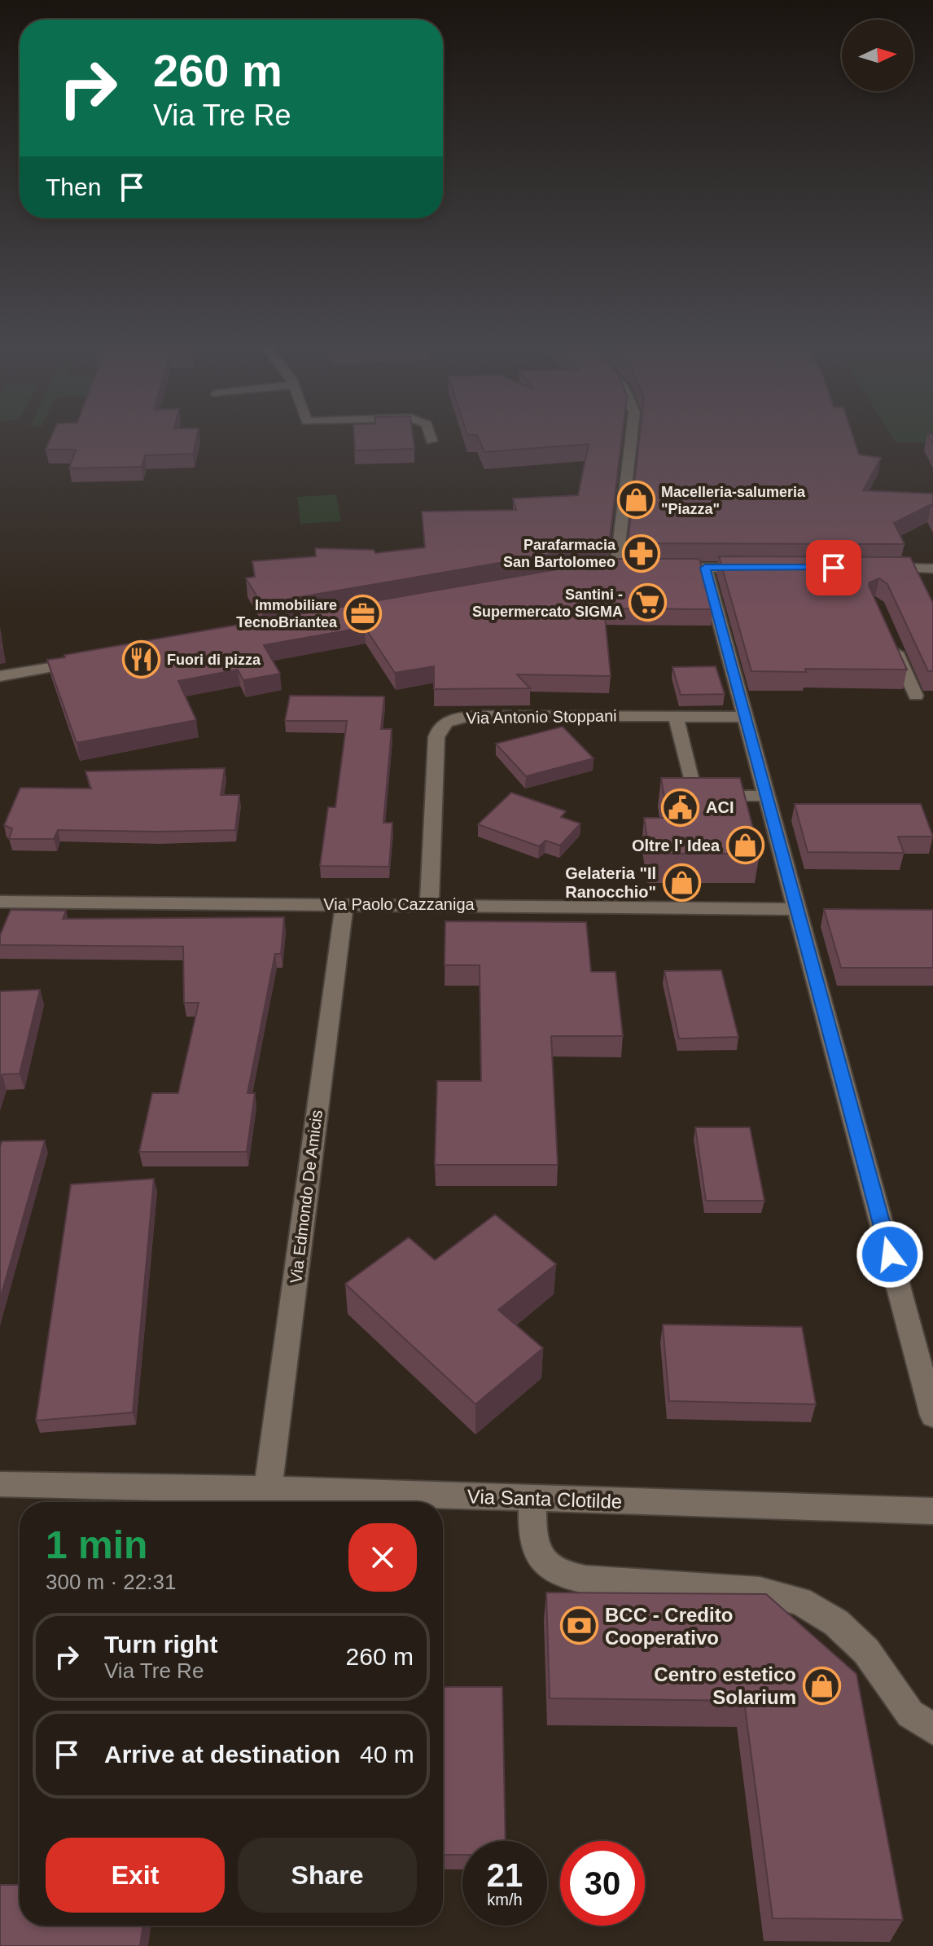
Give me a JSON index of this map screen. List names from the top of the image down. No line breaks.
{"streets":{"street":["Via Antonio Stoppani","Via Paolo Cazzaniga","Via Edmondo De Amicis","Via Santa Clotilde"]},"crossings":[["Via Antonio Stoppani","Via Paolo Cazzaniga"],["Via Paolo Cazzaniga","Via Edmondo De Amicis"],["Via Edmondo De Amicis","Via Santa Clotilde"]],"places":{"shop":["Macelleria-salumeria \"Piazza\"","Oltre l' Idea","Gelateria \"Il Ranocchio\"","Centro estetico Solarium"],"pharmacy":["Parafarmacia San Bartolomeo"],"supermarket":["Santini - Supermercato SIGMA"],"office":["Immobiliare TecnoBriantea"],"restaurant":["Fuori di pizza"],"public building":["ACI"],"bank":["BCC - Credito Cooperativo"]},"north":"right","page":{"turn":["260 m","Via Tre Re"],"then":"Then","heading":["1 min","300 m · 22:31"],"list":[{"name":"Turn right","note":"Via Tre Re","value":"260 m"},{"name":"Arrive at destination","value":"40 m"}],"buttons":["Exit","Share"],"speed":"21 km/h","limit":"30"}}
